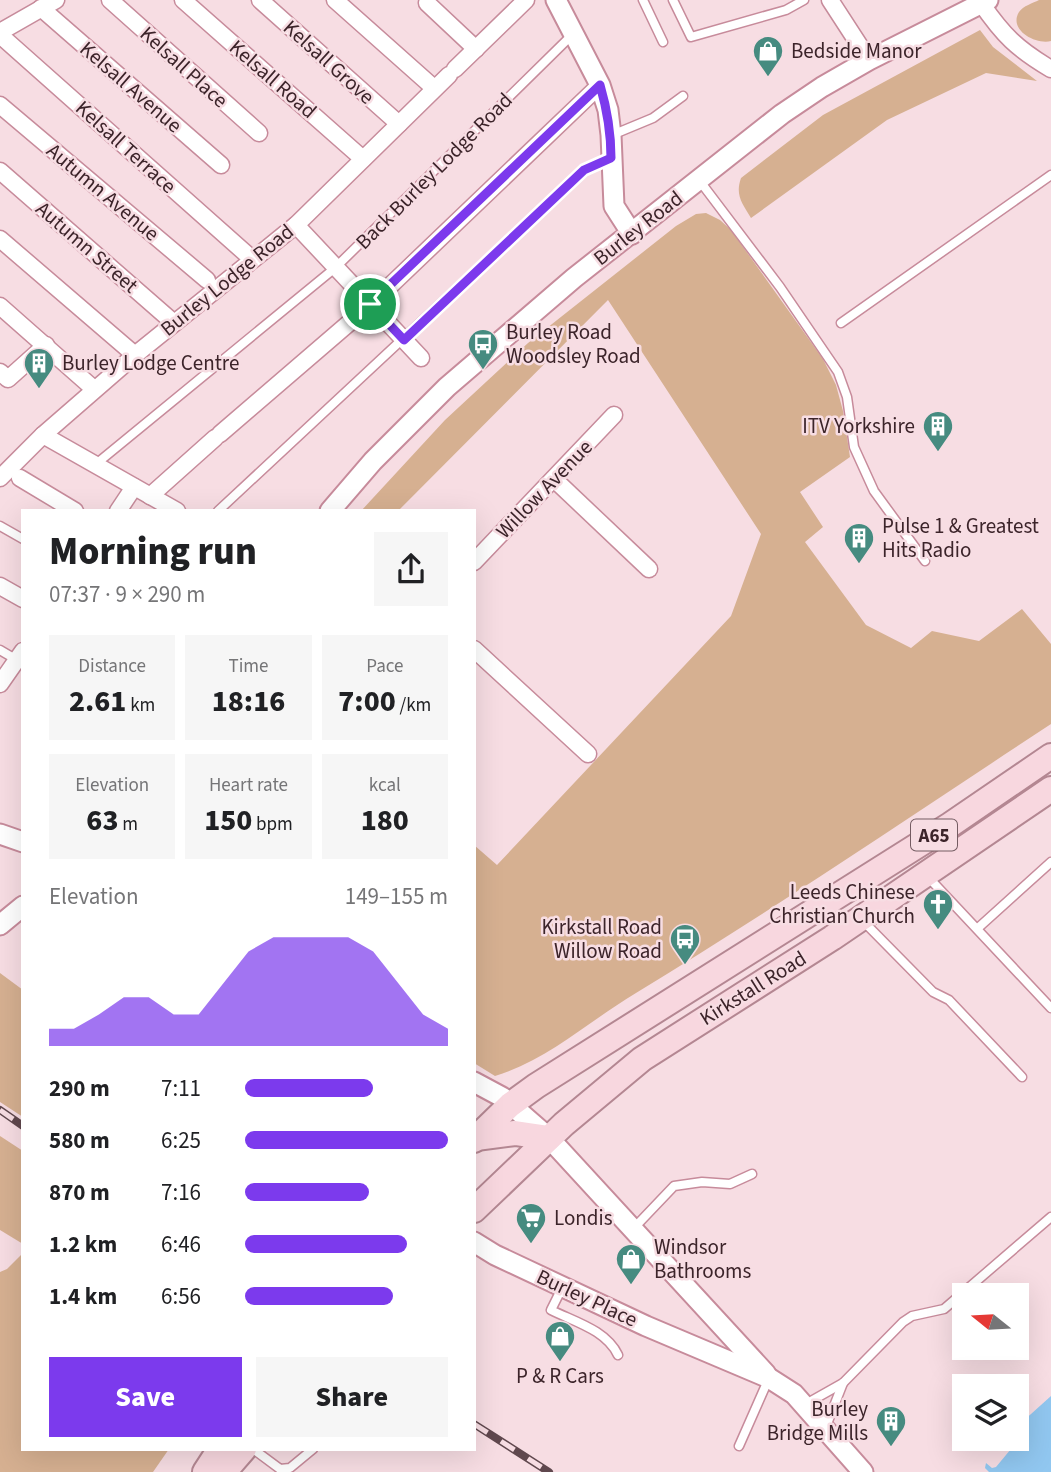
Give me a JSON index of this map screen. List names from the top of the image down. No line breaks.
{"streets":{"main road":["A65","Kirkstall Road"],"street":["Kelsall Grove","Kelsall Place","Kelsall Road","Kelsall Avenue","Kelsall Terrace","Autumn Avenue","Burley Road","Autumn Street","Burley Lodge Road","Willow Avenue","Burley Place"],"lane":["Back Burley Lodge Road"]},"crossings":[["Kelsall Grove","Burley Lodge Road"],["Kelsall Road","Burley Lodge Road"],["Kelsall Terrace","Burley Lodge Road"],["Autumn Street","Burley Lodge Road"]],"places":{"shop":["Bedside Manor","Windsor Bathrooms","P & R Cars"],"bus stop":["Burley Road Woodsley Road","Kirkstall Road Willow Road"],"building":["Burley Lodge Centre","ITV Yorkshire","Pulse 1 & Greatest Hits Radio","Burley Bridge Mills"],"church":["Leeds Chinese Christian Church"],"supermarket":["Londis"]},"north":"left","page":{"heading":["Morning run","07:37 · 9 × 290 m"],"stats":[["Distance","2.61 km"],["Time","18:16"],["Pace","7:00 /km"],["Elevation","63 m"],["Heart rate","150 bpm"],["kcal","180"]],"chart":["Elevation","149–155 m"],"list":[{"name":"290 m","note":"7:11"},{"name":"580 m","note":"6:25"},{"name":"870 m","note":"7:16"},{"name":"1.2 km","note":"6:46"},{"name":"1.4 km","note":"6:56"}],"buttons":["Save","Share"]}}
